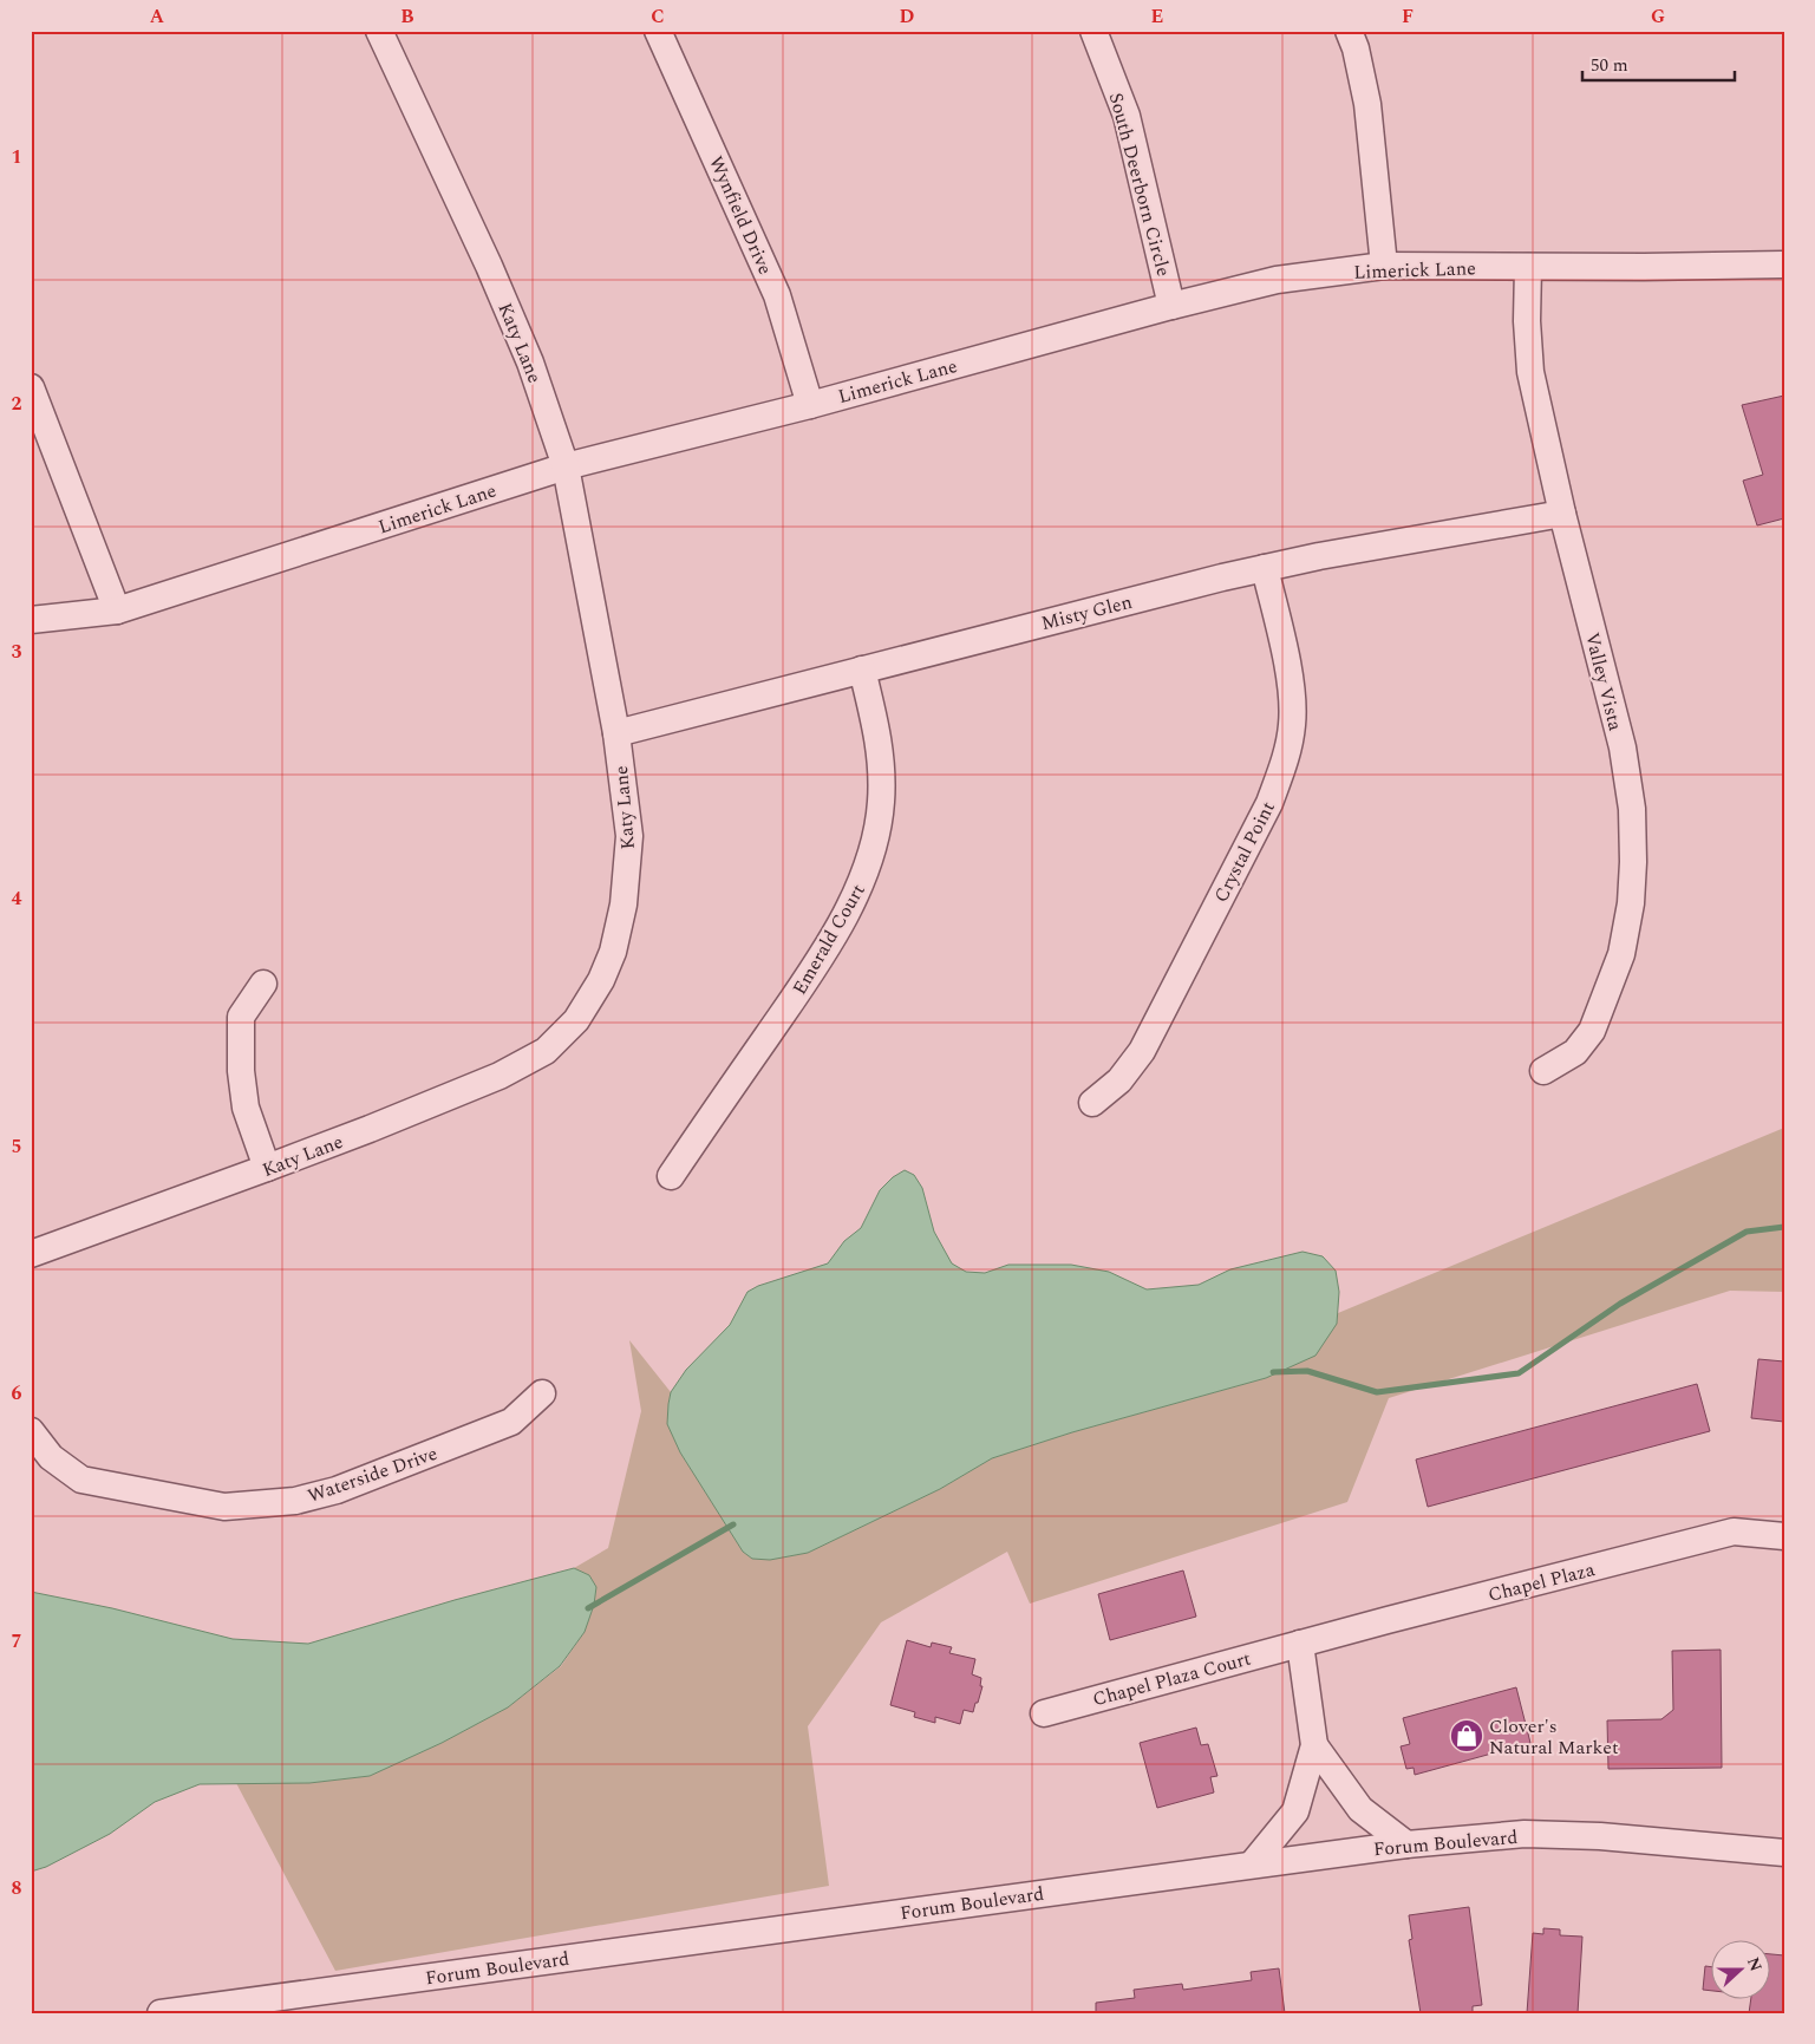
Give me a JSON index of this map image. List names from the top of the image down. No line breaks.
{"streets":{"street":["South Deerborn Circle","Wynfield Drive","Limerick Lane","Katy Lane","Misty Glen","Valley Vista","Crystal Point","Emerald Court","Waterside Drive","Chapel Plaza","Chapel Plaza Court","Forum Boulevard"]},"crossings":[["South Deerborn Circle","Limerick Lane"],["Wynfield Drive","Limerick Lane"],["Limerick Lane","Katy Lane"],["Limerick Lane","Valley Vista"],["Katy Lane","Misty Glen"],["Misty Glen","Valley Vista"],["Misty Glen","Crystal Point"],["Misty Glen","Emerald Court"],["Chapel Plaza","Chapel Plaza Court"]],"places":{"shop":["Clover's Natural Market"]},"scale_bar":"50 m","north":"right","grid":{"columns":["A","B","C","D","E","F","G"],"rows":["1","2","3","4","5","6","7","8"]}}
